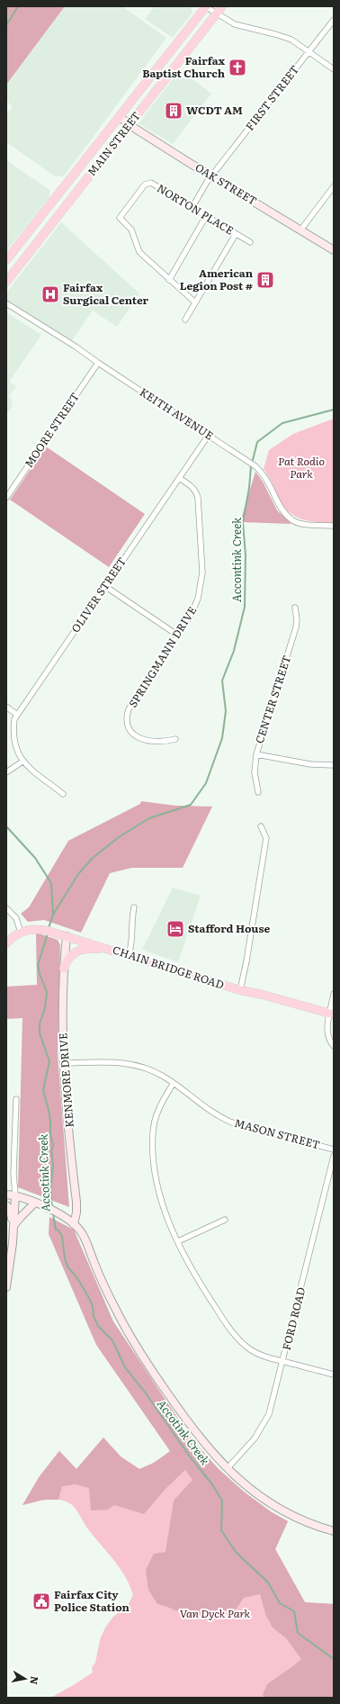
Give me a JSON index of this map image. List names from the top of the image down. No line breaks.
{"streets":{"main road":["MAIN STREET","CHAIN BRIDGE ROAD"],"street":["FIRST STREET","OAK STREET","NORTON PLACE","KEITH AVENUE","MOORE STREET","OLIVER STREET","SPRINGMANN DRIVE","CENTER STREET","KENMORE DRIVE","MASON STREET","FORD ROAD"]},"crossings":[["FIRST STREET","OAK STREET"],["FIRST STREET","NORTON PLACE"],["MAIN STREET","OAK STREET"],["KEITH AVENUE","MOORE STREET"],["KEITH AVENUE","OLIVER STREET"],["OLIVER STREET","SPRINGMANN DRIVE"],["CHAIN BRIDGE ROAD","KENMORE DRIVE"],["KENMORE DRIVE","MASON STREET"]],"water":["Accontink Creek","Accotink Creek"],"parks":["Pat Rodio Park","Van Dyck Park"],"places":{"church":["Fairfax Baptist Church"],"building":["WCDT AM","American Legion Post #"],"hospital":["Fairfax Surgical Center"],"hotel":["Stafford House"],"public building":["Fairfax City Police Station"]},"north":"right"}
